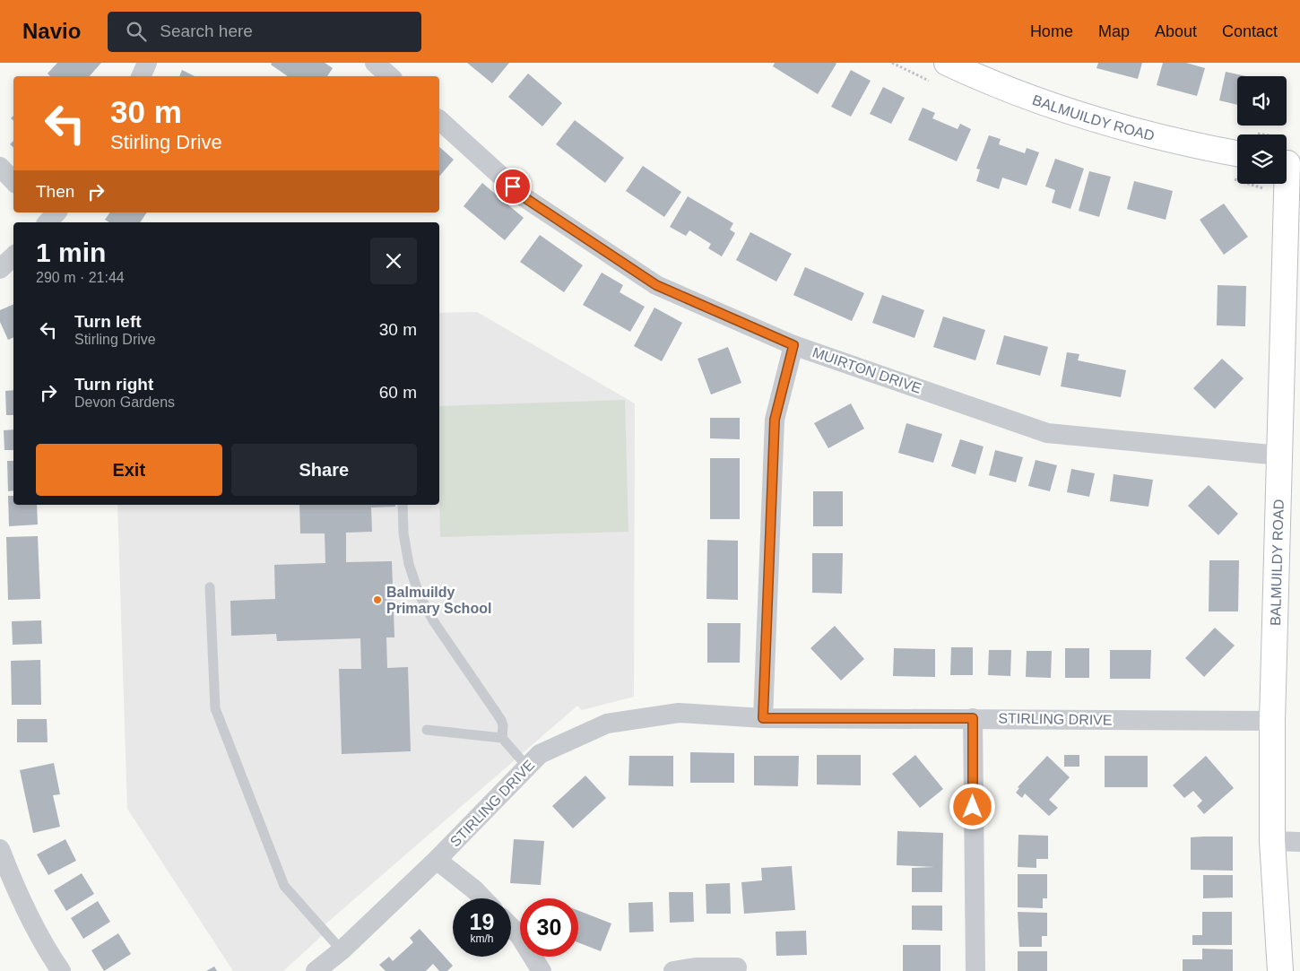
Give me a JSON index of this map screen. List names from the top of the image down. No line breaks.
{"streets":{"street":["BALMUILDY ROAD","MUIRTON DRIVE","STIRLING DRIVE"]},"crossings":[["BALMUILDY ROAD","MUIRTON DRIVE"],["BALMUILDY ROAD","STIRLING DRIVE"]],"places":["Balmuildy Primary School"],"page":{"header":"Navio","search":"Search here","nav":["Home","Map","About","Contact"],"turn":["30 m","Stirling Drive"],"then":"Then","heading":["1 min","290 m · 21:44"],"list":[{"name":"Turn left","note":"Stirling Drive","value":"30 m"},{"name":"Turn right","note":"Devon Gardens","value":"60 m"}],"buttons":["Exit","Share"],"speed":"19 km/h","limit":"30"}}
